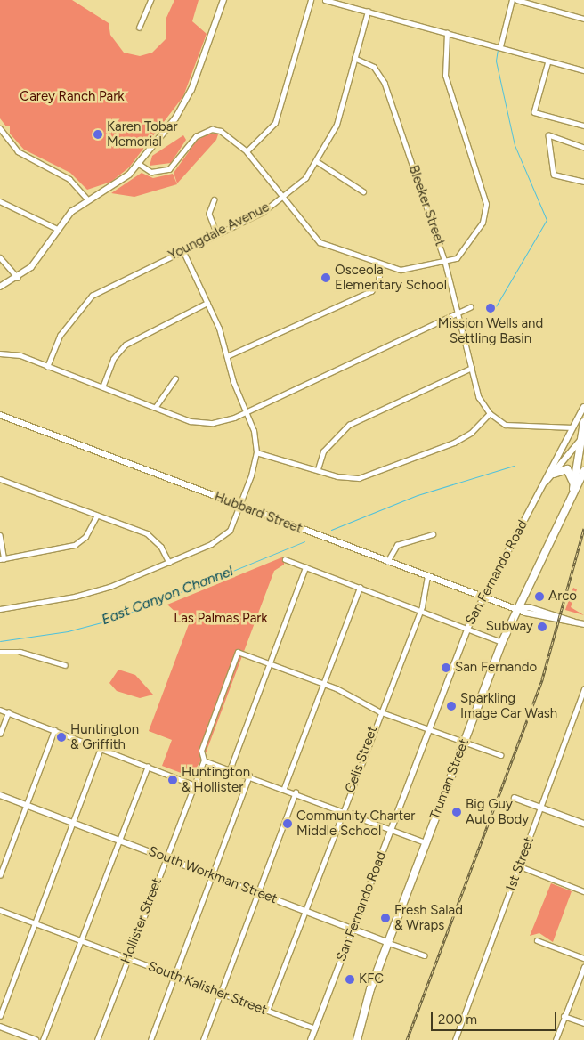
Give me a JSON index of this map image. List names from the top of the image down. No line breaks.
{"streets":{"main road":["Hubbard Street","San Fernando Road","Truman Street","South Workman Street"],"street":["Bleeker Street","Youngdale Avenue","Celis Street","1st Street","Hollister Street","South Kalisher Street"]},"crossings":[["Bleeker Street","Youngdale Avenue"],["Bleeker Street","San Fernando Road"],["Hubbard Street","San Fernando Road"],["Hubbard Street","Celis Street"],["Hubbard Street","Truman Street"],["San Fernando Road","Truman Street"],["San Fernando Road","South Workman Street"],["San Fernando Road","South Kalisher Street"],["Celis Street","South Workman Street"],["Celis Street","South Kalisher Street"],["Truman Street","South Workman Street"],["South Workman Street","Hollister Street"],["Hollister Street","South Kalisher Street"]],"water":["East Canyon Channel"],"parks":["Carey Ranch Park","Las Palmas Park"],"places":["Karen Tobar Memorial","Osceola Elementary School","Mission Wells and Settling Basin","Arco","Subway","San Fernando","Sparkling Image Car Wash","Huntington & Griffith","Huntington & Hollister","Big Guy Auto Body","Community Charter Middle School","Fresh Salad & Wraps","KFC"],"scale_bar":"200 m"}
